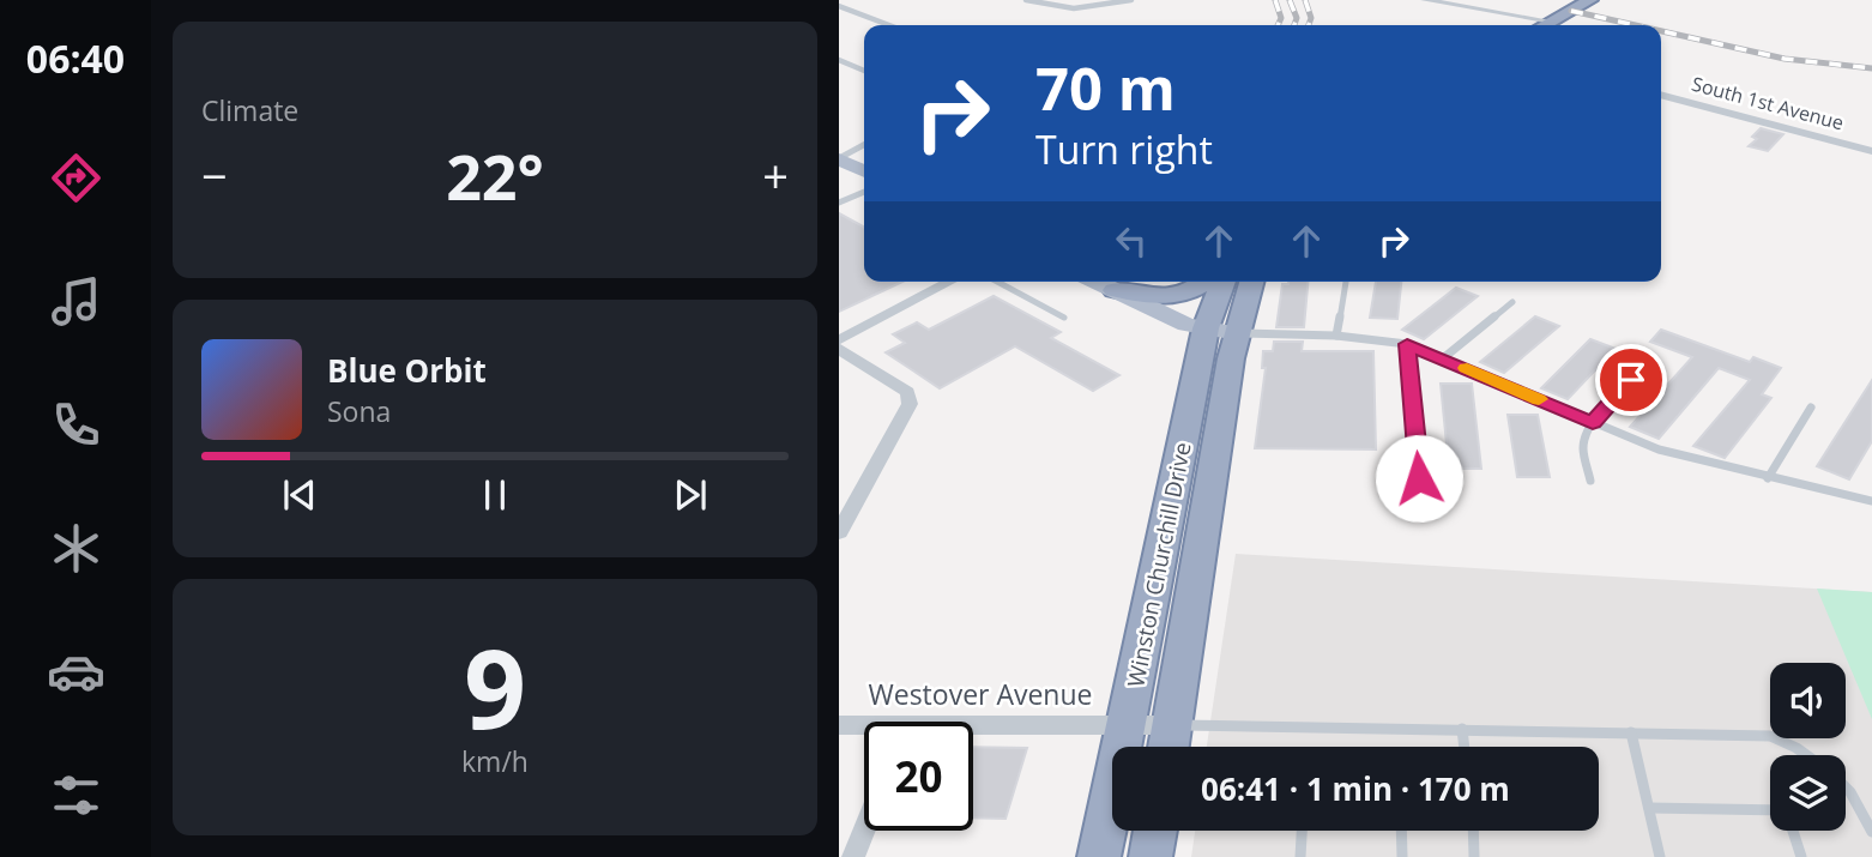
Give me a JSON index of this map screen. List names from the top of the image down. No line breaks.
{"streets":{"highway":["Winston Churchill Drive"],"street":["South 1st Avenue","Westover Avenue"]},"crossings":[["Winston Churchill Drive","Westover Avenue"]],"page":{"tabs":"06:40","tile":["Climate",["9","km/h"]],"turn":["70 m","Turn right"],"heat":["−","22°","+"],"song":["Blue Orbit","Sona"],"limit":"20","trip":"06:41 · 1 min · 170 m"}}
